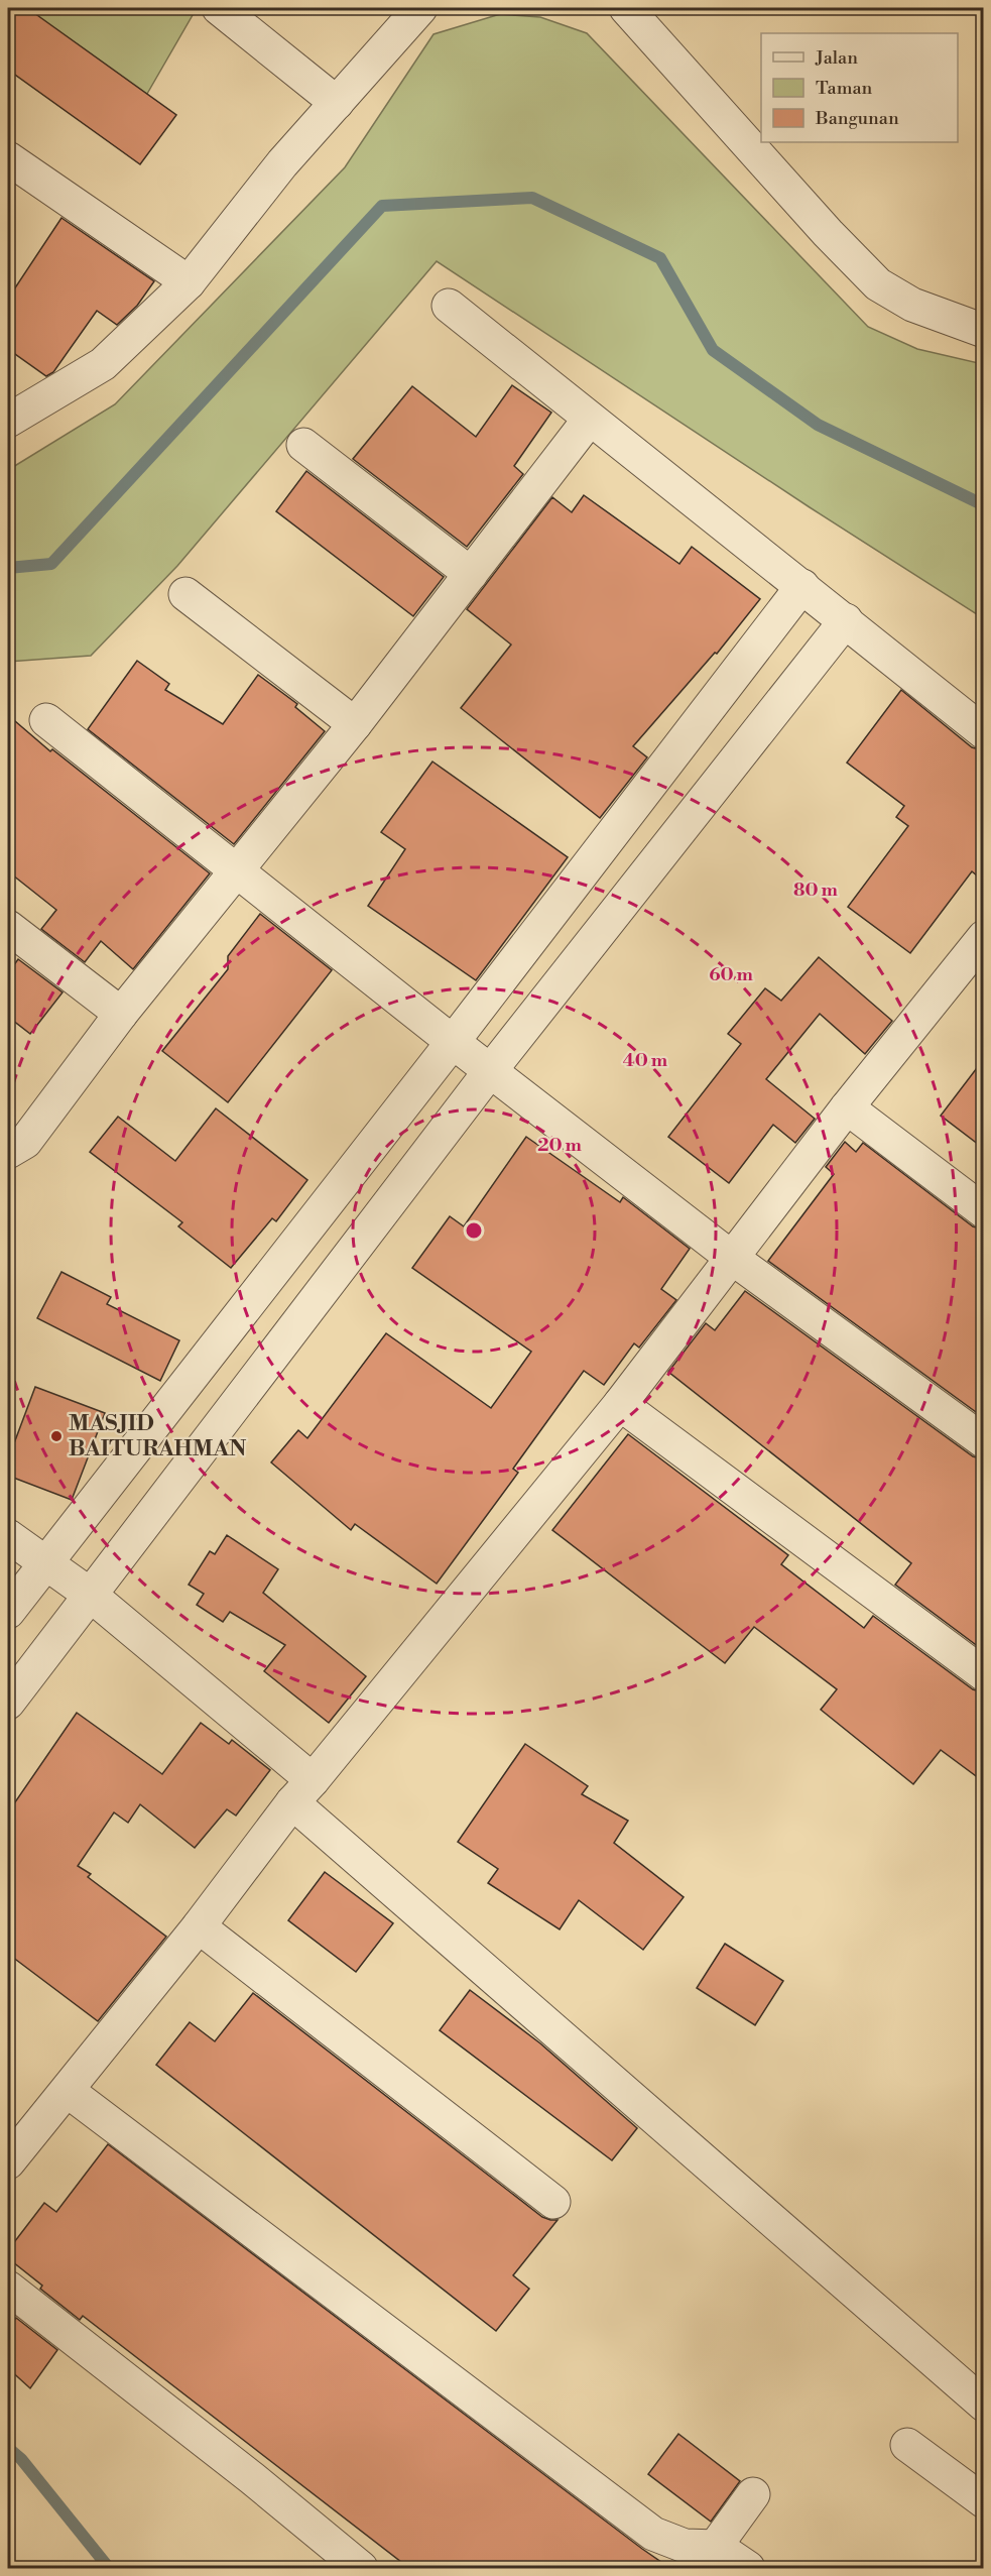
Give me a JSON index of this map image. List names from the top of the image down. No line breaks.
{"places":["MASJID BAITURAHMAN"],"legend":["Jalan","Taman","Bangunan"],"rings":["80 m","60 m","40 m","20 m"]}
